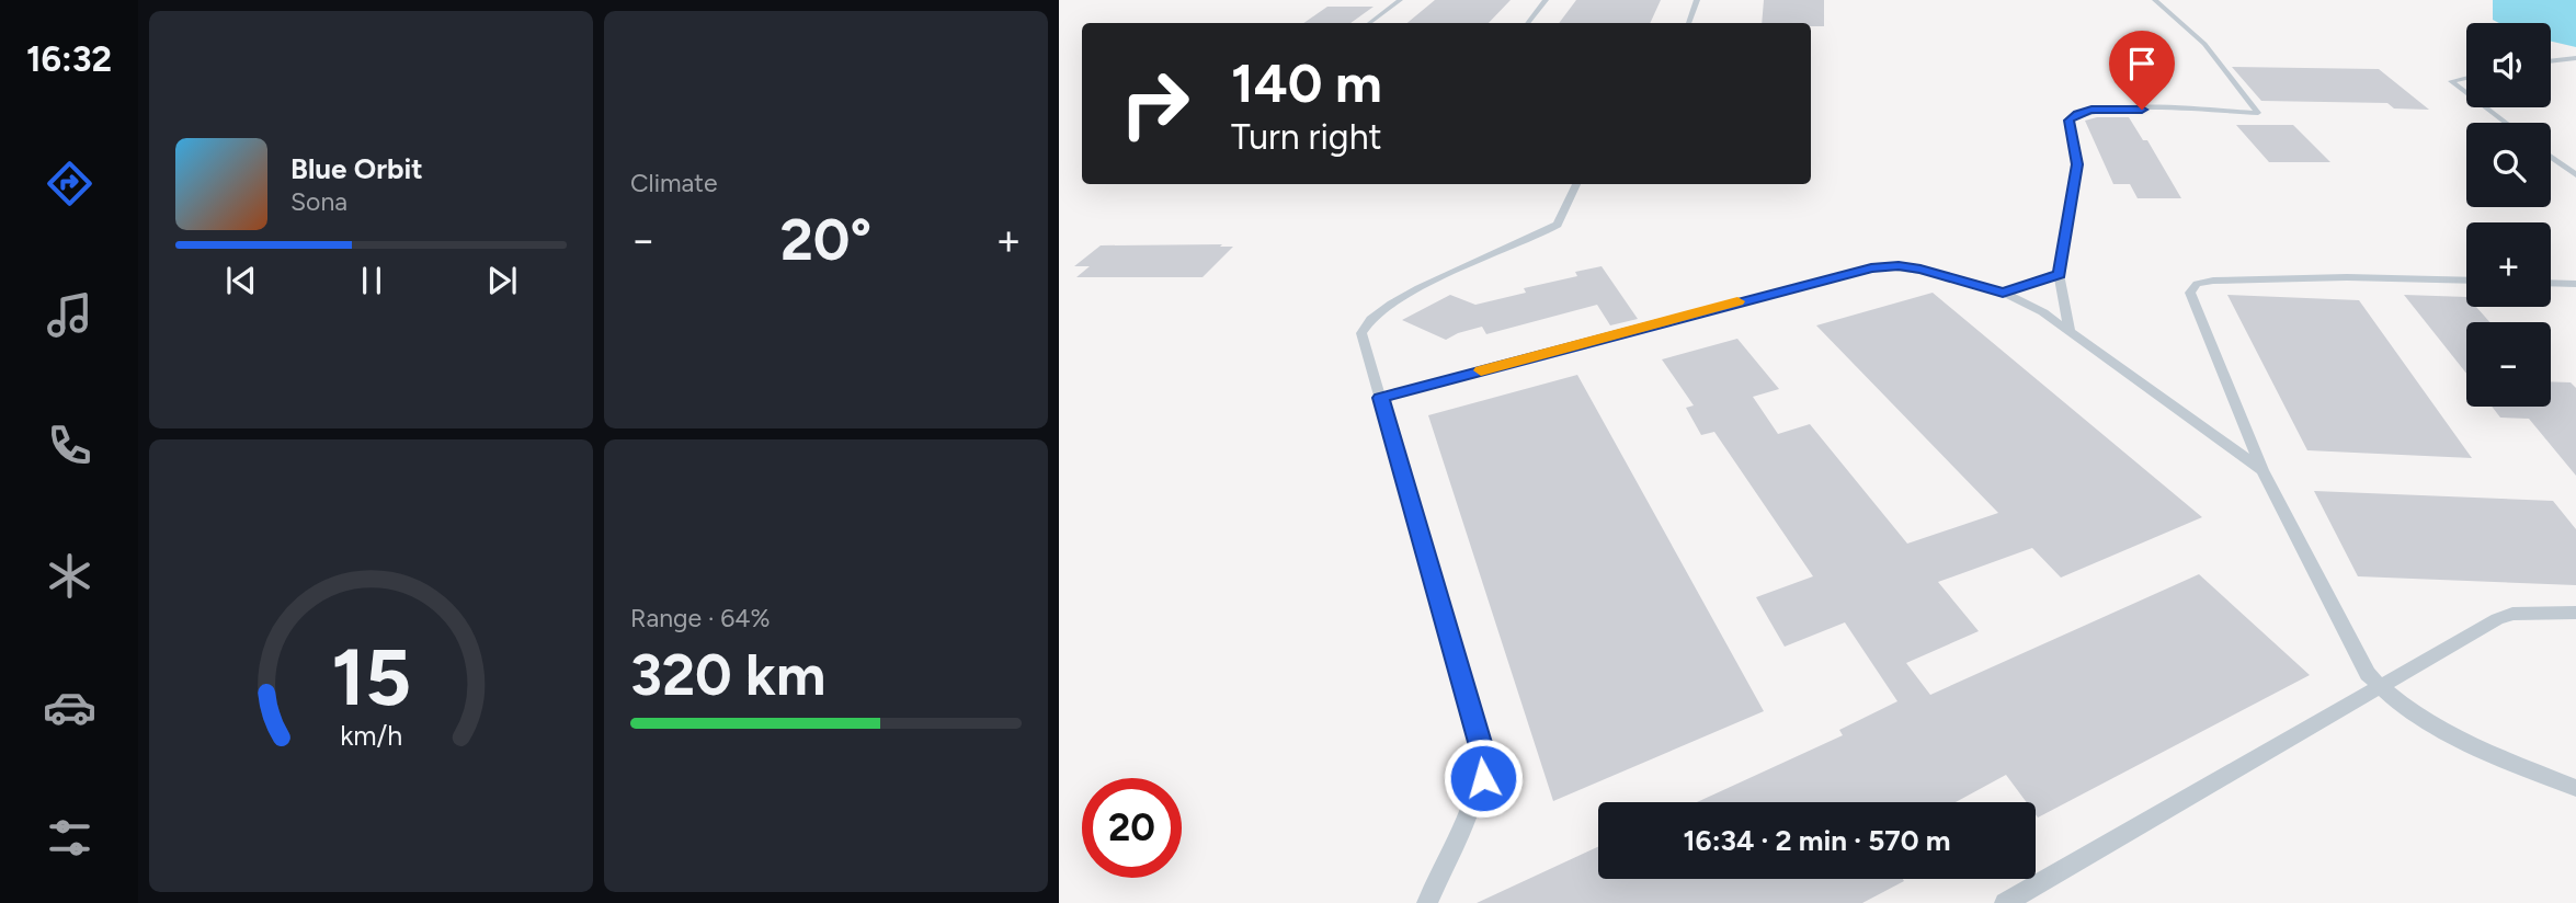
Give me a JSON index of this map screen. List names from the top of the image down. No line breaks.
{"page":{"tabs":"16:32","tile":["Climate",["Range · 64%","320 km"]],"map_buttons":["+","−"],"turn":["140 m","Turn right"],"song":["Blue Orbit","Sona"],"heat":["−","20°","+"],"limit":"20","trip":"16:34 · 2 min · 570 m","gauge":["15","km/h"]}}
